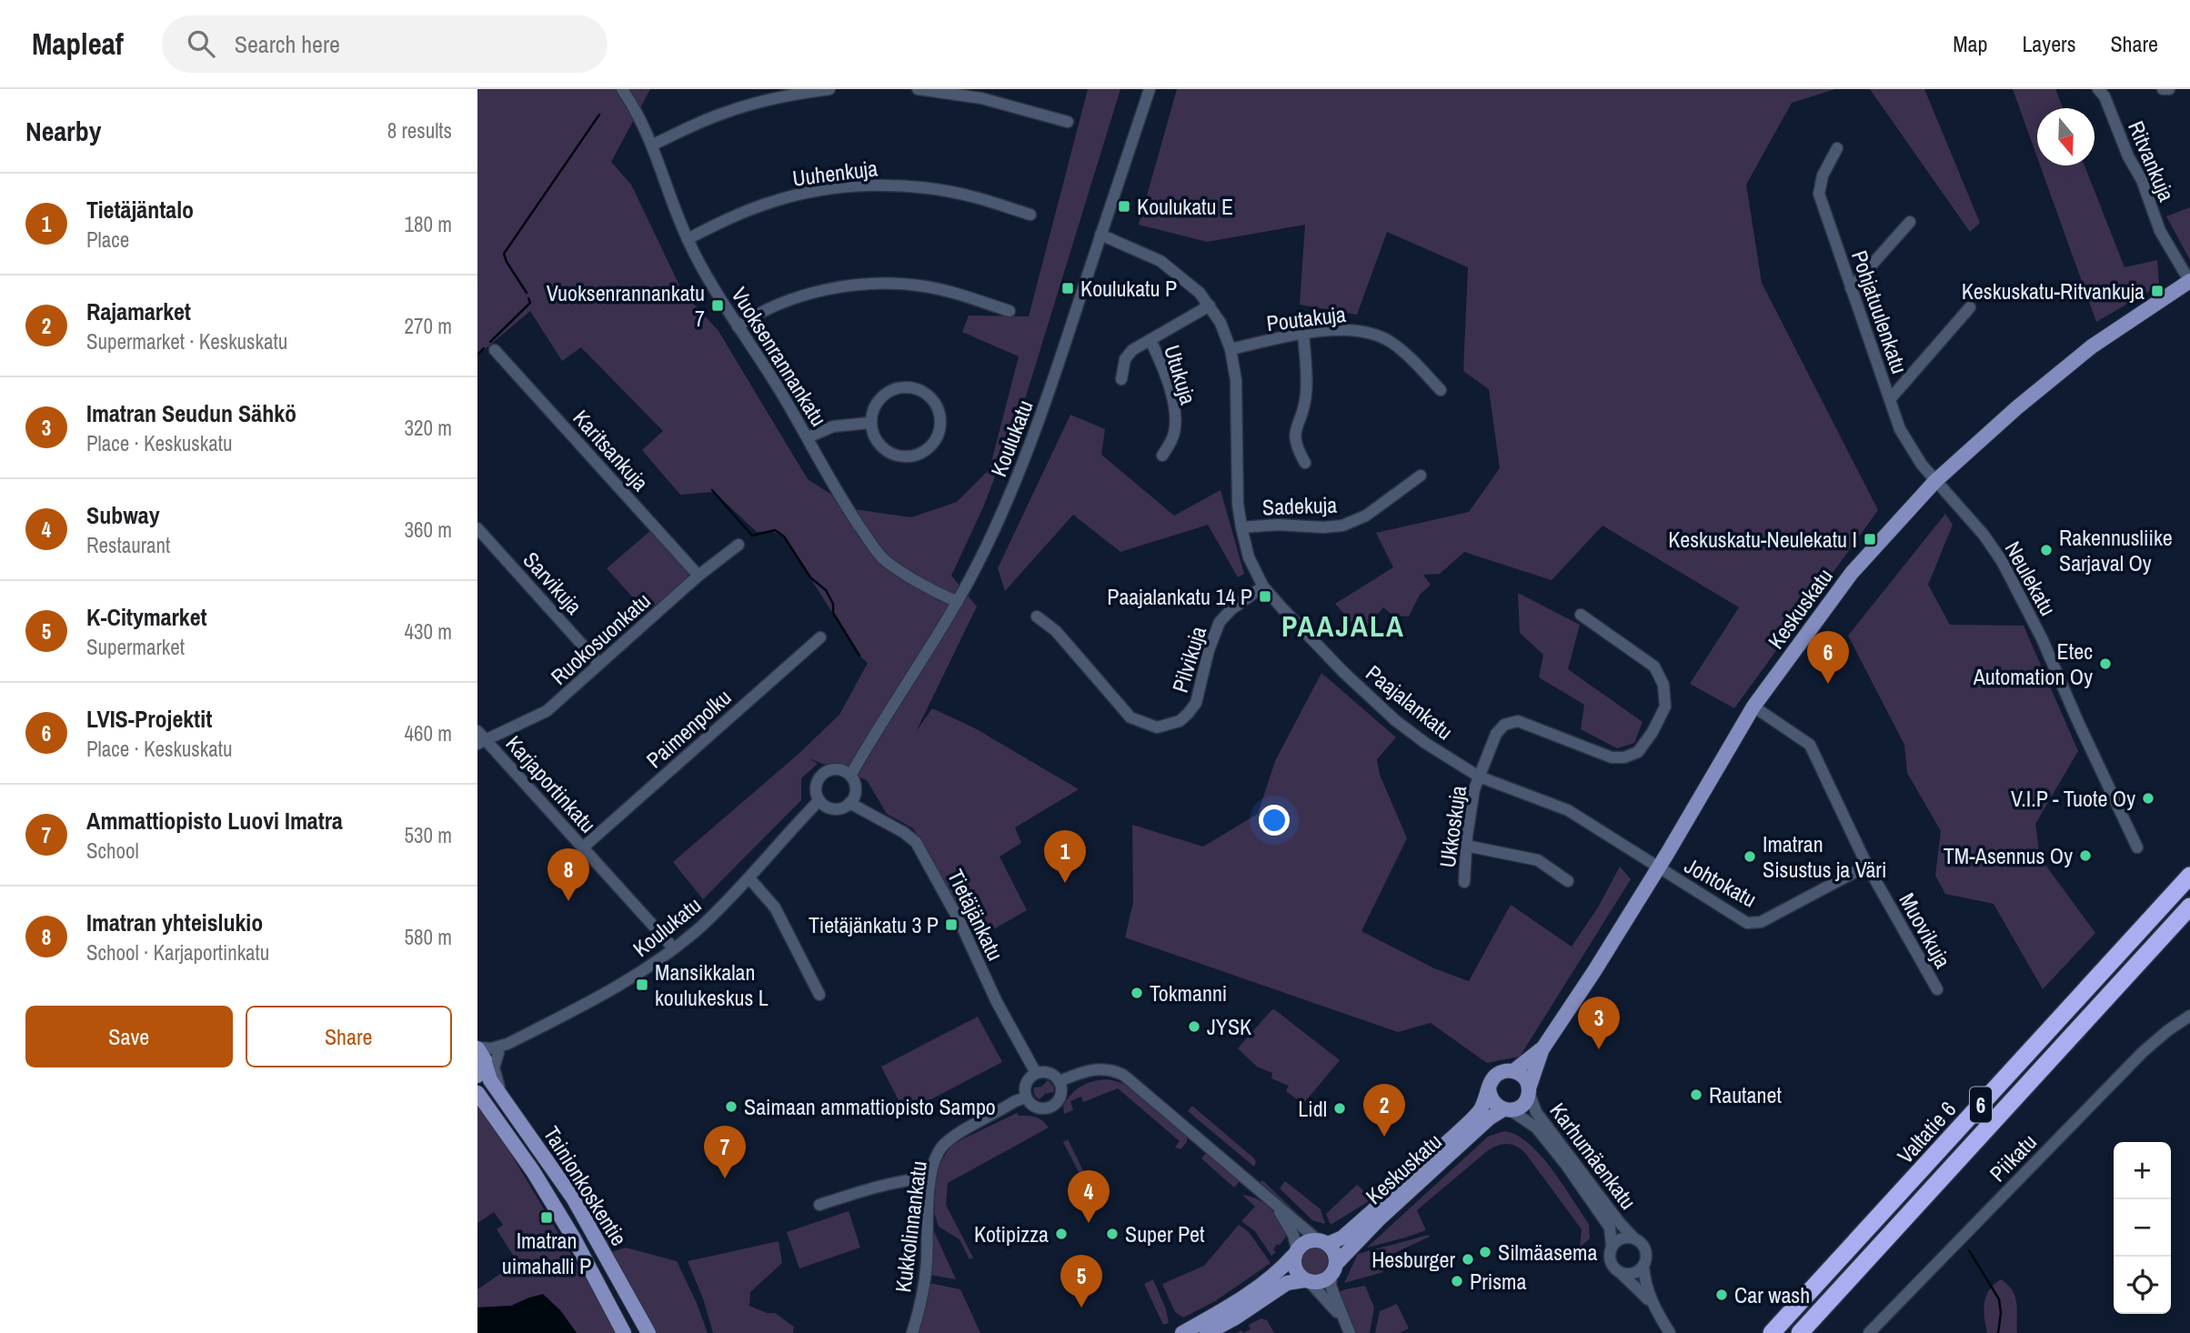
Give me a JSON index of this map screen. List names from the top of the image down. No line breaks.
{"streets":{"highway":["6","Valtatie 6"],"main road":["Keskuskatu","Tainionkoskentie"],"street":["Ritvankuja","Uuhenkuja","Pohjatuulenkatu","Poutakuja","Vuoksenrannankatu","Utukuja","Koulukatu","Karitsankuja","Sadekuja","Neulekatu","Sarvikuja","Ruokosuonkatu","Pilvikuja","Paajalankatu","Paimenpolku","Karjaportinkatu","Ukkoskuja","Johtokatu","Tietäjänkatu","Muovikuja","Karhumäenkatu","Piikatu","Kukkolinnankatu"]},"crossings":[["Ritvankuja","Keskuskatu"],["Uuhenkuja","Vuoksenrannankatu"],["Pohjatuulenkatu","Neulekatu"],["Pohjatuulenkatu","Keskuskatu"],["Poutakuja","Paajalankatu"],["Vuoksenrannankatu","Koulukatu"],["Koulukatu","Paajalankatu"],["Koulukatu","Karjaportinkatu"],["Koulukatu","Tietäjänkatu"],["Karitsankuja","Ruokosuonkatu"],["Sadekuja","Paajalankatu"],["Neulekatu","Keskuskatu"],["Sarvikuja","Ruokosuonkatu"],["Keskuskatu","Paajalankatu"],["Keskuskatu","Johtokatu"],["Keskuskatu","Muovikuja"],["Keskuskatu","Karhumäenkatu"],["Ruokosuonkatu","Karjaportinkatu"],["Pilvikuja","Paajalankatu"],["Paajalankatu","Ukkoskuja"],["Paajalankatu","Johtokatu"],["Paimenpolku","Karjaportinkatu"],["Johtokatu","Muovikuja"],["Tietäjänkatu","Kukkolinnankatu"]],"districts":["PAAJALA"],"places":{"transit":["Koulukatu E","Koulukatu P","Keskuskatu-Ritvankuja","Vuoksenrannankatu 7","Keskuskatu-Neulekatu I","Paajalankatu 14 P","Tietäjänkatu 3 P","Mansikkalan koulukeskus L","Imatran uimahalli P"],"other":["Rakennusliike Sarjaval Oy","Etec Automation Oy","V.I.P - Tuote Oy","TM-Asennus Oy","Imatran Sisustus ja Väri","Tokmanni","JYSK","Rautanet","Saimaan ammattiopisto Sampo","Lidl","Kotipizza","Super Pet","Silmäasema","Hesburger","Prisma","Car wash"]},"north":"bottom","page":{"header":"Mapleaf","search":"Search here","nav":["Map","Layers","Share"],"heading":["Nearby","8 results"],"list":[{"mark":"1","name":"Tietäjäntalo","note":"Place","value":"180 m"},{"mark":"2","name":"Rajamarket","note":"Supermarket · Keskuskatu","value":"270 m"},{"mark":"3","name":"Imatran Seudun Sähkö","note":"Place · Keskuskatu","value":"320 m"},{"mark":"4","name":"Subway","note":"Restaurant","value":"360 m"},{"mark":"5","name":"K-Citymarket","note":"Supermarket","value":"430 m"},{"mark":"6","name":"LVIS-Projektit","note":"Place · Keskuskatu","value":"460 m"},{"mark":"7","name":"Ammattiopisto Luovi Imatra","note":"School","value":"530 m"},{"mark":"8","name":"Imatran yhteislukio","note":"School · Karjaportinkatu","value":"580 m"}],"pins":["6","1","8","3","2","7","4","5"],"buttons":["Save","Share"],"map_buttons":["+","−"]}}
